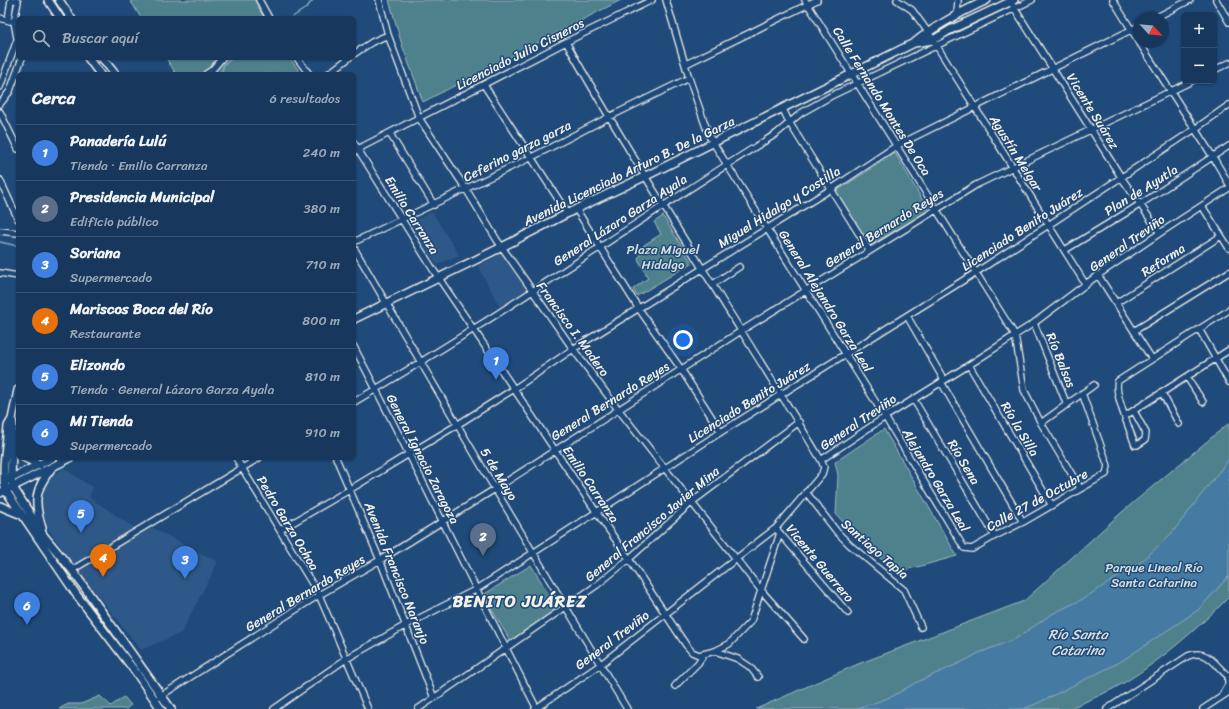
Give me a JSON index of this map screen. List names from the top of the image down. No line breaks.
{"streets":{"main road":["Avenida Licenciado Arturo B. De la Garza"],"street":["Licenciado Julio Cisneros","Calle Fernando Montes De Oca","Vicente Suárez","Ceferino garza garza","Agustín Melgar","Plan de Ayutla","Miguel Hidalgo y Costilla","Emilio Carranza","General Lázaro Garza Ayala","General Bernardo Reyes","Licenciado Benito Juárez","General Treviño","Reforma","General Alejandro Garza Leal","Francisco I. Madero","Río Balsas","Río la Silla","General Ignacio Zaragoza","Río Sena","5 de Mayo","Alejandro Garza Leal","Calle 27 de Octubre","Pedro Garza Ochoa","General Francisco Javier Mina","Santiago Tapia","Vicente Guerrero","Avenida Francisco Naranjo"]},"crossings":[["Licenciado Julio Cisneros","Emilio Carranza"],["Licenciado Julio Cisneros","Francisco I. Madero"],["Calle Fernando Montes De Oca","Avenida Licenciado Arturo B. De la Garza"],["Calle Fernando Montes De Oca","Miguel Hidalgo y Costilla"],["Calle Fernando Montes De Oca","General Lázaro Garza Ayala"],["Calle Fernando Montes De Oca","General Bernardo Reyes"],["Calle Fernando Montes De Oca","Licenciado Benito Juárez"],["Calle Fernando Montes De Oca","General Treviño"],["Calle Fernando Montes De Oca","Río Balsas"],["Calle Fernando Montes De Oca","Calle 27 de Octubre"],["Vicente Suárez","Avenida Licenciado Arturo B. De la Garza"],["Vicente Suárez","Plan de Ayutla"],["Vicente Suárez","Miguel Hidalgo y Costilla"],["Vicente Suárez","General Lázaro Garza Ayala"],["Vicente Suárez","General Bernardo Reyes"],["Vicente Suárez","Licenciado Benito Juárez"],["Vicente Suárez","General Treviño"],["Ceferino garza garza","Emilio Carranza"],["Ceferino garza garza","General Alejandro Garza Leal"],["Ceferino garza garza","Francisco I. Madero"],["Agustín Melgar","Avenida Licenciado Arturo B. De la Garza"],["Agustín Melgar","Plan de Ayutla"],["Agustín Melgar","Miguel Hidalgo y Costilla"],["Agustín Melgar","General Lázaro Garza Ayala"],["Agustín Melgar","General Bernardo Reyes"],["Agustín Melgar","Licenciado Benito Juárez"],["Agustín Melgar","General Treviño"],["Avenida Licenciado Arturo B. De la Garza","Emilio Carranza"],["Avenida Licenciado Arturo B. De la Garza","General Lázaro Garza Ayala"],["Avenida Licenciado Arturo B. De la Garza","General Alejandro Garza Leal"],["Avenida Licenciado Arturo B. De la Garza","Francisco I. Madero"],["Avenida Licenciado Arturo B. De la Garza","5 de Mayo"],["Miguel Hidalgo y Costilla","Emilio Carranza"],["Miguel Hidalgo y Costilla","General Alejandro Garza Leal"],["Miguel Hidalgo y Costilla","Francisco I. Madero"],["Miguel Hidalgo y Costilla","General Ignacio Zaragoza"],["Miguel Hidalgo y Costilla","5 de Mayo"],["Miguel Hidalgo y Costilla","Pedro Garza Ochoa"],["Miguel Hidalgo y Costilla","Avenida Francisco Naranjo"],["Emilio Carranza","General Lázaro Garza Ayala"],["Emilio Carranza","General Bernardo Reyes"],["Emilio Carranza","Licenciado Benito Juárez"],["Emilio Carranza","General Treviño"],["Emilio Carranza","General Francisco Javier Mina"],["General Lázaro Garza Ayala","General Alejandro Garza Leal"],["General Lázaro Garza Ayala","Francisco I. Madero"],["General Lázaro Garza Ayala","General Ignacio Zaragoza"],["General Lázaro Garza Ayala","5 de Mayo"],["General Bernardo Reyes","General Alejandro Garza Leal"],["General Bernardo Reyes","Francisco I. Madero"],["General Bernardo Reyes","General Ignacio Zaragoza"],["General Bernardo Reyes","5 de Mayo"],["General Bernardo Reyes","Pedro Garza Ochoa"],["General Bernardo Reyes","Avenida Francisco Naranjo"],["Licenciado Benito Juárez","General Alejandro Garza Leal"],["Licenciado Benito Juárez","Francisco I. Madero"],["Licenciado Benito Juárez","General Ignacio Zaragoza"],["Licenciado Benito Juárez","5 de Mayo"],["Licenciado Benito Juárez","Pedro Garza Ochoa"],["Licenciado Benito Juárez","Avenida Francisco Naranjo"],["General Treviño","General Alejandro Garza Leal"],["General Treviño","Francisco I. Madero"],["General Treviño","Río Balsas"],["General Treviño","Río la Silla"],["General Treviño","General Ignacio Zaragoza"],["General Treviño","Río Sena"],["General Treviño","5 de Mayo"],["General Treviño","Alejandro Garza Leal"],["General Treviño","Santiago Tapia"],["General Treviño","Vicente Guerrero"],["General Alejandro Garza Leal","Alejandro Garza Leal"],["Francisco I. Madero","General Francisco Javier Mina"],["Río Balsas","Calle 27 de Octubre"],["Río la Silla","Calle 27 de Octubre"],["General Ignacio Zaragoza","General Francisco Javier Mina"],["Río Sena","Calle 27 de Octubre"],["5 de Mayo","General Francisco Javier Mina"],["Alejandro Garza Leal","Calle 27 de Octubre"],["General Francisco Javier Mina","Avenida Francisco Naranjo"]],"districts":["BENITO JUÁREZ"],"water":["Río Santa Catarina"],"parks":["Plaza Miguel Hidalgo","Parque Lineal Río Santa Catarina"],"north":"bottom right","page":{"map_buttons":["+","−"],"search":"Buscar aquí","heading":["Cerca","6 resultados"],"list":[{"mark":"1","name":"Panadería Lulú","note":"Tienda · Emilio Carranza","value":"240 m"},{"mark":"2","name":"Presidencia Municipal","note":"Edificio público","value":"380 m"},{"mark":"3","name":"Soriana","note":"Supermercado","value":"710 m"},{"mark":"4","name":"Mariscos Boca del Río","note":"Restaurante","value":"800 m"},{"mark":"5","name":"Elizondo","note":"Tienda · General Lázaro Garza Ayala","value":"810 m"},{"mark":"6","name":"Mi Tienda","note":"Supermercado","value":"910 m"}],"pins":["1","5","2","4","3","6"]}}
